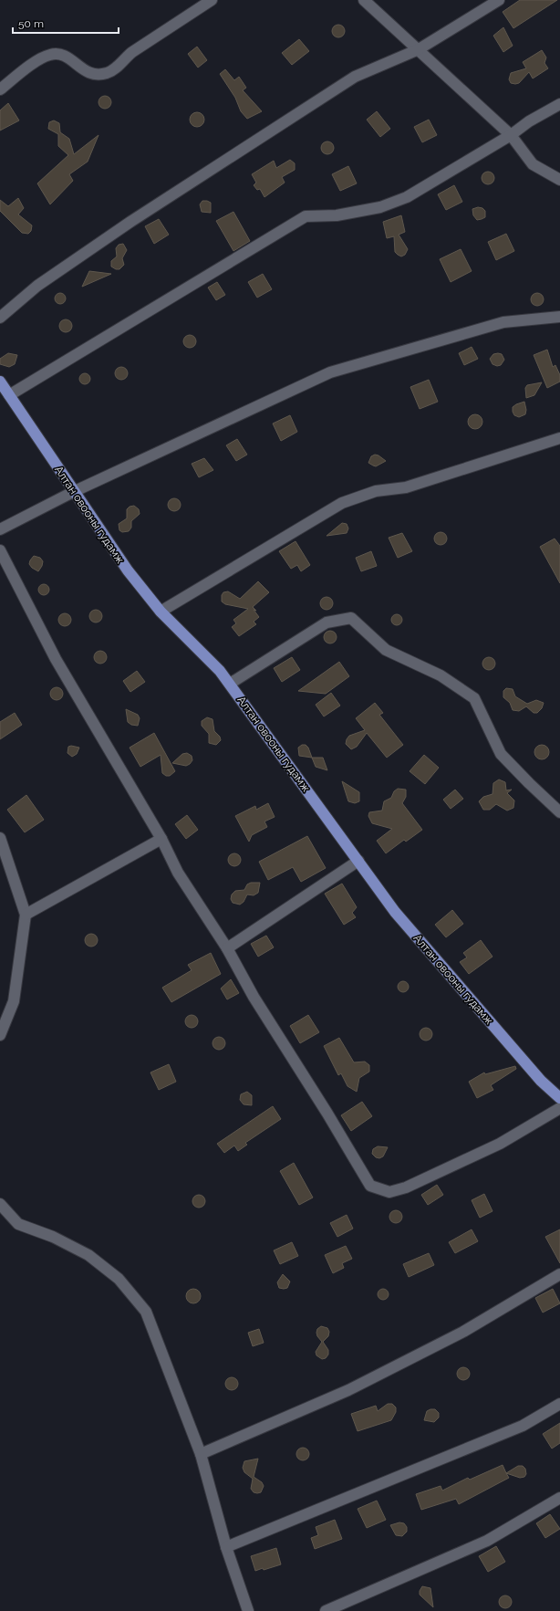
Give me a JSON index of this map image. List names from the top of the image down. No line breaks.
{"streets":{"main road":["Алтан овооны гудамж"]},"scale_bar":"50 m"}
